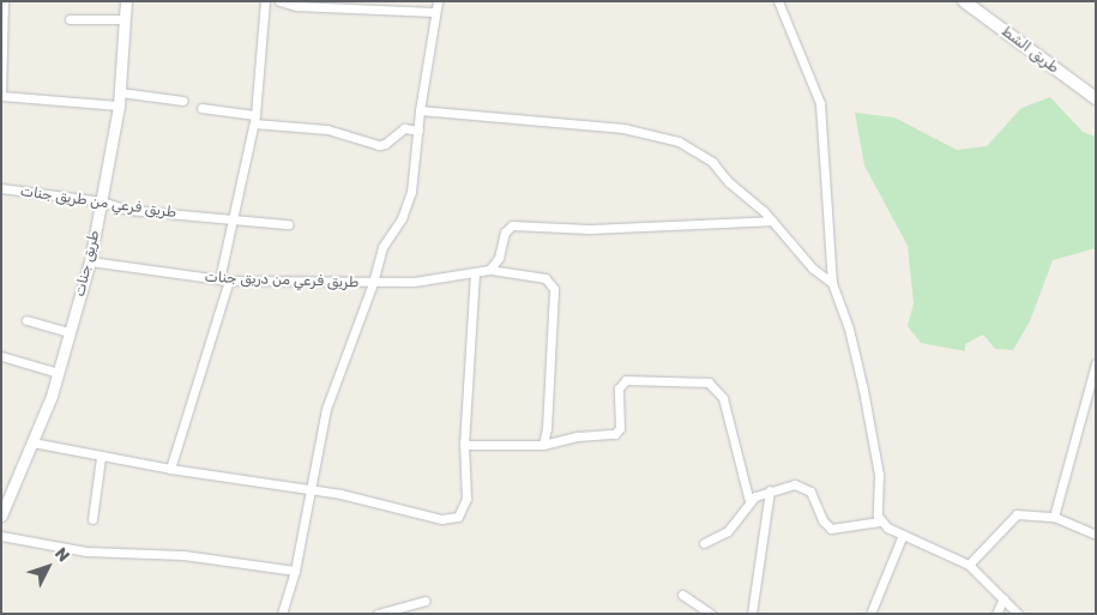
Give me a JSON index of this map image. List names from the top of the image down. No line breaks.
{"streets":{"main road":["طريق الشط"],"street":["طريق فرعي من طريق جنات","طريق جنات","طريق فرعي من دريق جنات"]},"crossings":[["طريق فرعي من طريق جنات","طريق جنات"],["طريق جنات","طريق فرعي من دريق جنات"]],"north":"top right"}
